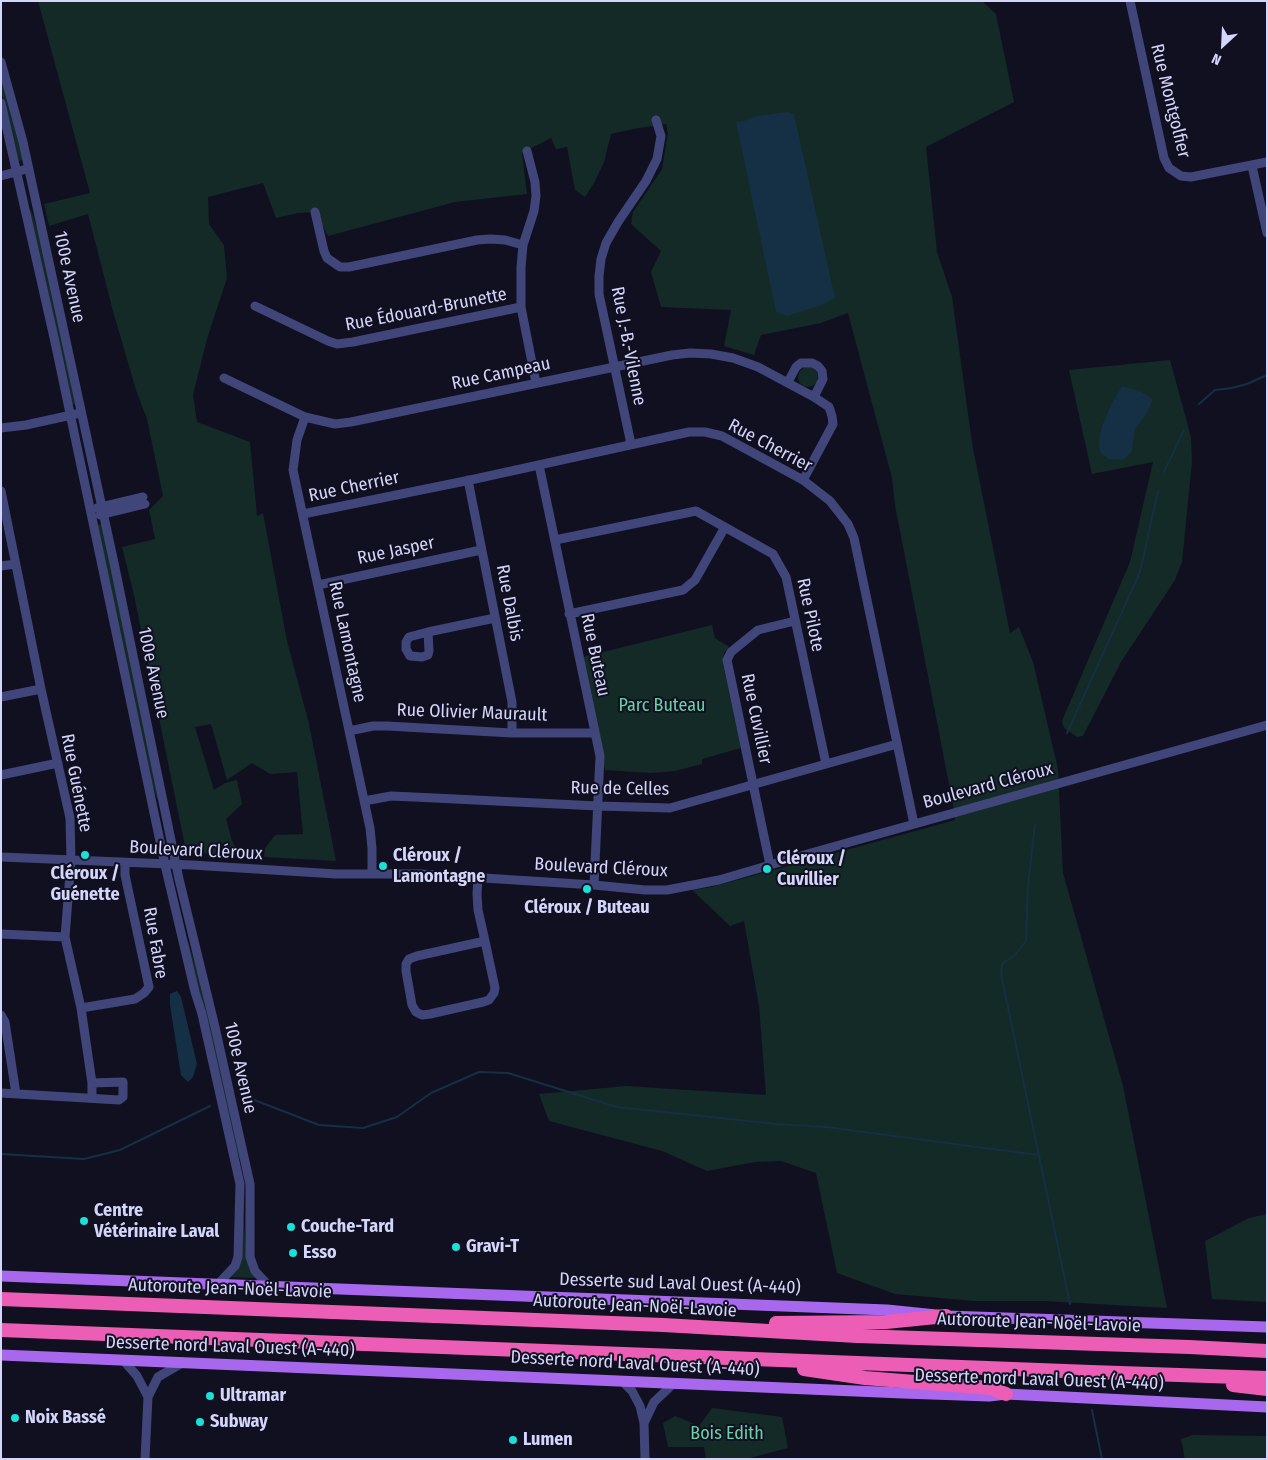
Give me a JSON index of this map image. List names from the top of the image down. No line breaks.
{"streets":{"highway":["Autoroute Jean-Noël-Lavoie"],"main road":["Desserte sud Laval Ouest (A-440)","Desserte nord Laval Ouest (A-440)"],"street":["Rue Montgolfier","100e Avenue","Rue Édouard-Brunette","Rue J.-B.-Vilenne","Rue Campeau","Rue Cherrier","Rue Jasper","Rue Dalbis","Rue Pilote","Rue Lamontagne","Rue Buteau","Rue Olivier Maurault","Rue Cuvillier","Rue Guénette","Boulevard Cléroux","Rue de Celles","Rue Fabre"]},"crossings":[["100e Avenue","Boulevard Cléroux"],["100e Avenue","Desserte sud Laval Ouest (A-440)"],["Rue J.-B.-Vilenne","Rue Campeau"],["Rue J.-B.-Vilenne","Rue Cherrier"],["Rue Campeau","Rue Cherrier"],["Rue Campeau","Rue Lamontagne"],["Rue Cherrier","Rue Dalbis"],["Rue Cherrier","Rue Lamontagne"],["Rue Cherrier","Rue Buteau"],["Rue Cherrier","Boulevard Cléroux"],["Rue Cherrier","Rue de Celles"],["Rue Jasper","Rue Dalbis"],["Rue Jasper","Rue Lamontagne"],["Rue Dalbis","Rue Olivier Maurault"],["Rue Pilote","Rue Buteau"],["Rue Pilote","Rue Cuvillier"],["Rue Pilote","Rue de Celles"],["Rue Lamontagne","Rue Olivier Maurault"],["Rue Lamontagne","Boulevard Cléroux"],["Rue Lamontagne","Rue de Celles"],["Rue Buteau","Rue Olivier Maurault"],["Rue Buteau","Boulevard Cléroux"],["Rue Buteau","Rue de Celles"],["Rue Cuvillier","Boulevard Cléroux"],["Rue Cuvillier","Rue de Celles"],["Rue Guénette","Boulevard Cléroux"],["Rue Guénette","Rue Fabre"],["Boulevard Cléroux","Rue Fabre"]],"parks":["Parc Buteau","Bois Edith"],"places":["Cléroux / Guénette","Cléroux / Lamontagne","Cléroux / Cuvillier","Cléroux / Buteau","Centre Vétérinaire Laval","Couche-Tard","Gravi-T","Esso","Ultramar","Noix Bassé","Subway","Lumen"],"north":"bottom left"}
